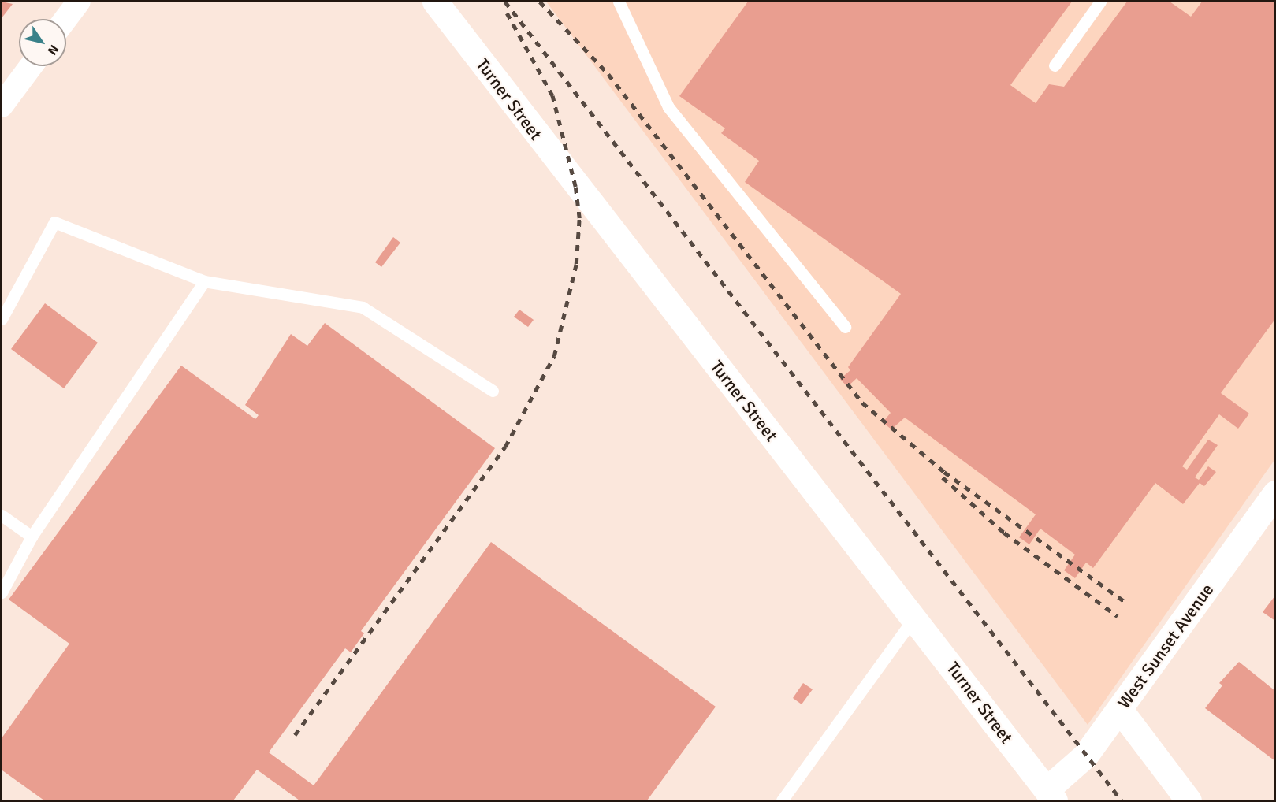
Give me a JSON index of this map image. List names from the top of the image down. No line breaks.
{"streets":{"street":["Turner Street","West Sunset Avenue"]},"crossings":[["Turner Street","West Sunset Avenue"]],"north":"bottom right"}
